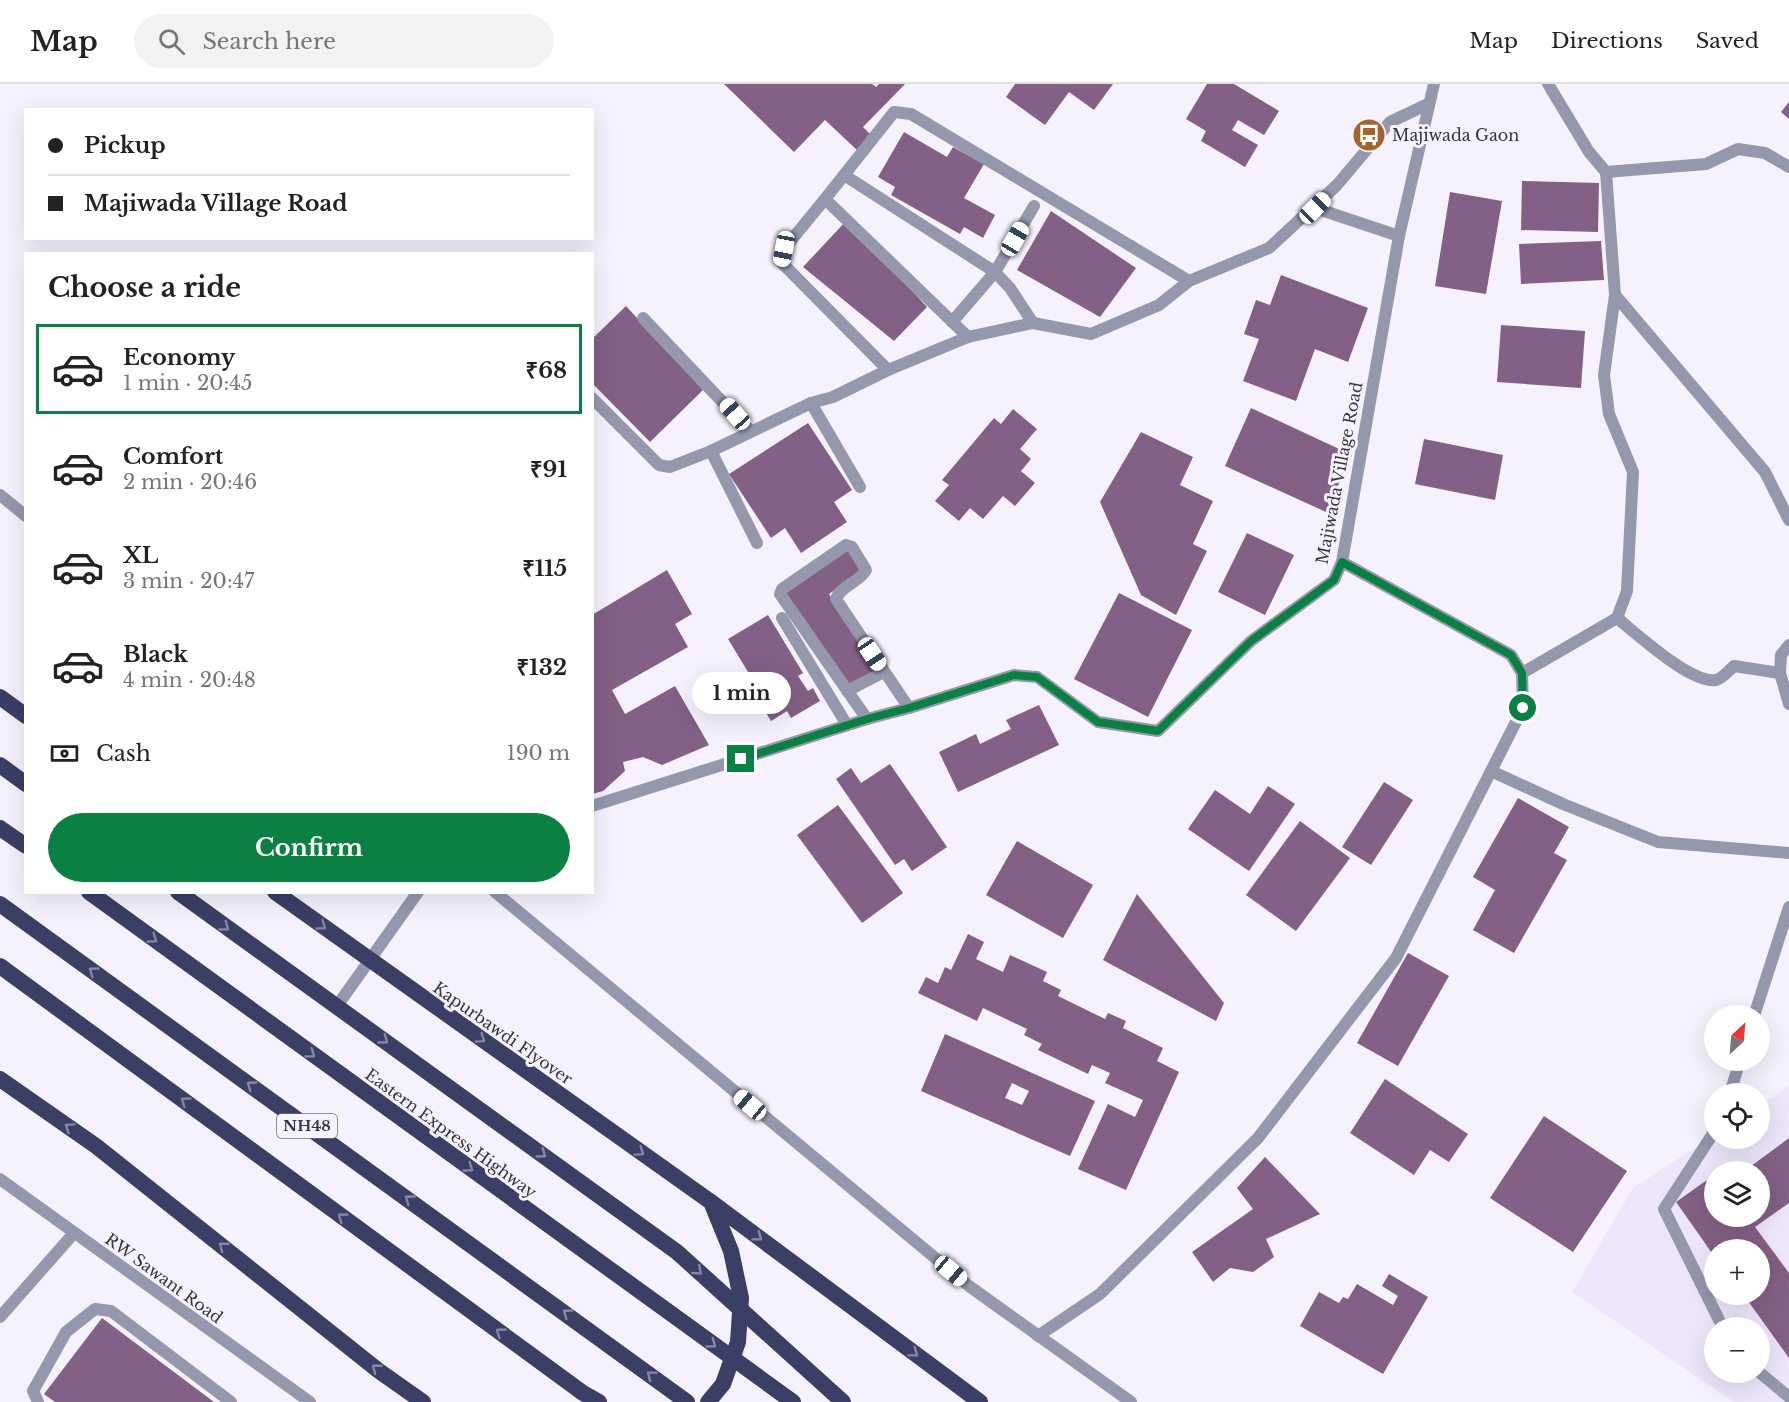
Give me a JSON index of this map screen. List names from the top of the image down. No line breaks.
{"streets":{"highway":["Kapurbawdi Flyover","NH48","Eastern Express Highway"],"street":["Majiwada Village Road","RW Sawant Road"]},"places":{"bus stop":["Majiwada Gaon"]},"north":"top right","page":{"header":"Map","search":"Search here","nav":["Map","Directions","Saved"],"banner":["Pickup","Majiwada Village Road"],"heading":"Choose a ride","list":[{"name":"Economy","note":"1 min · 20:45","value":"₹68"},{"name":"Comfort","note":"2 min · 20:46","value":"₹91"},{"name":"XL","note":"3 min · 20:47","value":"₹115"},{"name":"Black","note":"4 min · 20:48","value":"₹132"}],"bubble":"1 min","pay":["Cash","190 m"],"buttons":"Confirm","map_buttons":["+","−"]}}
